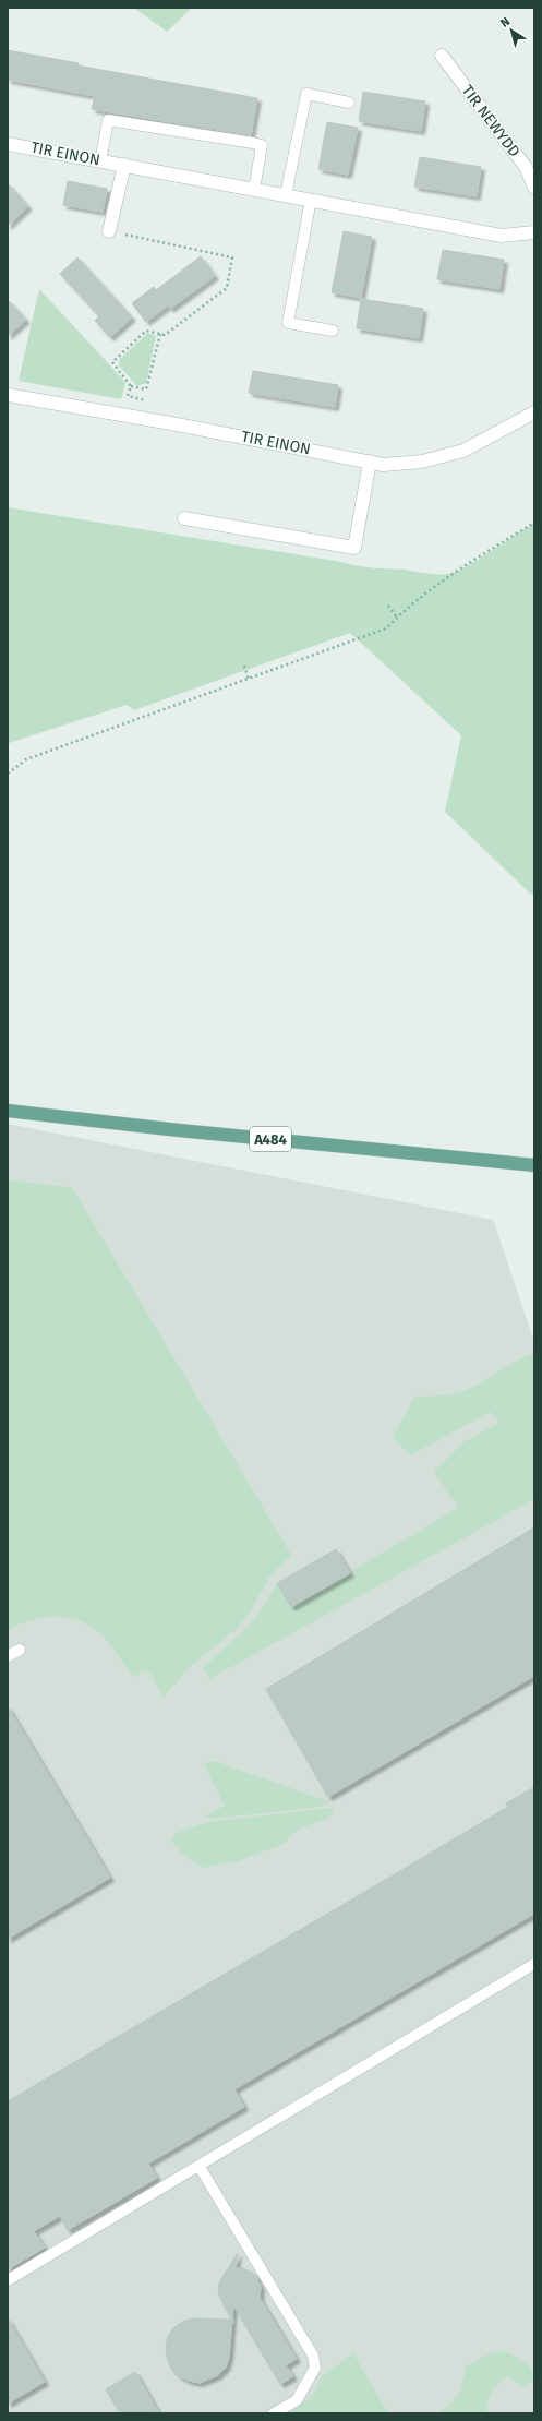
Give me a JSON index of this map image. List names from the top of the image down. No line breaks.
{"streets":{"main road":["A484"],"street":["TIR NEWYDD","TIR EINON"]},"north":"top left"}
